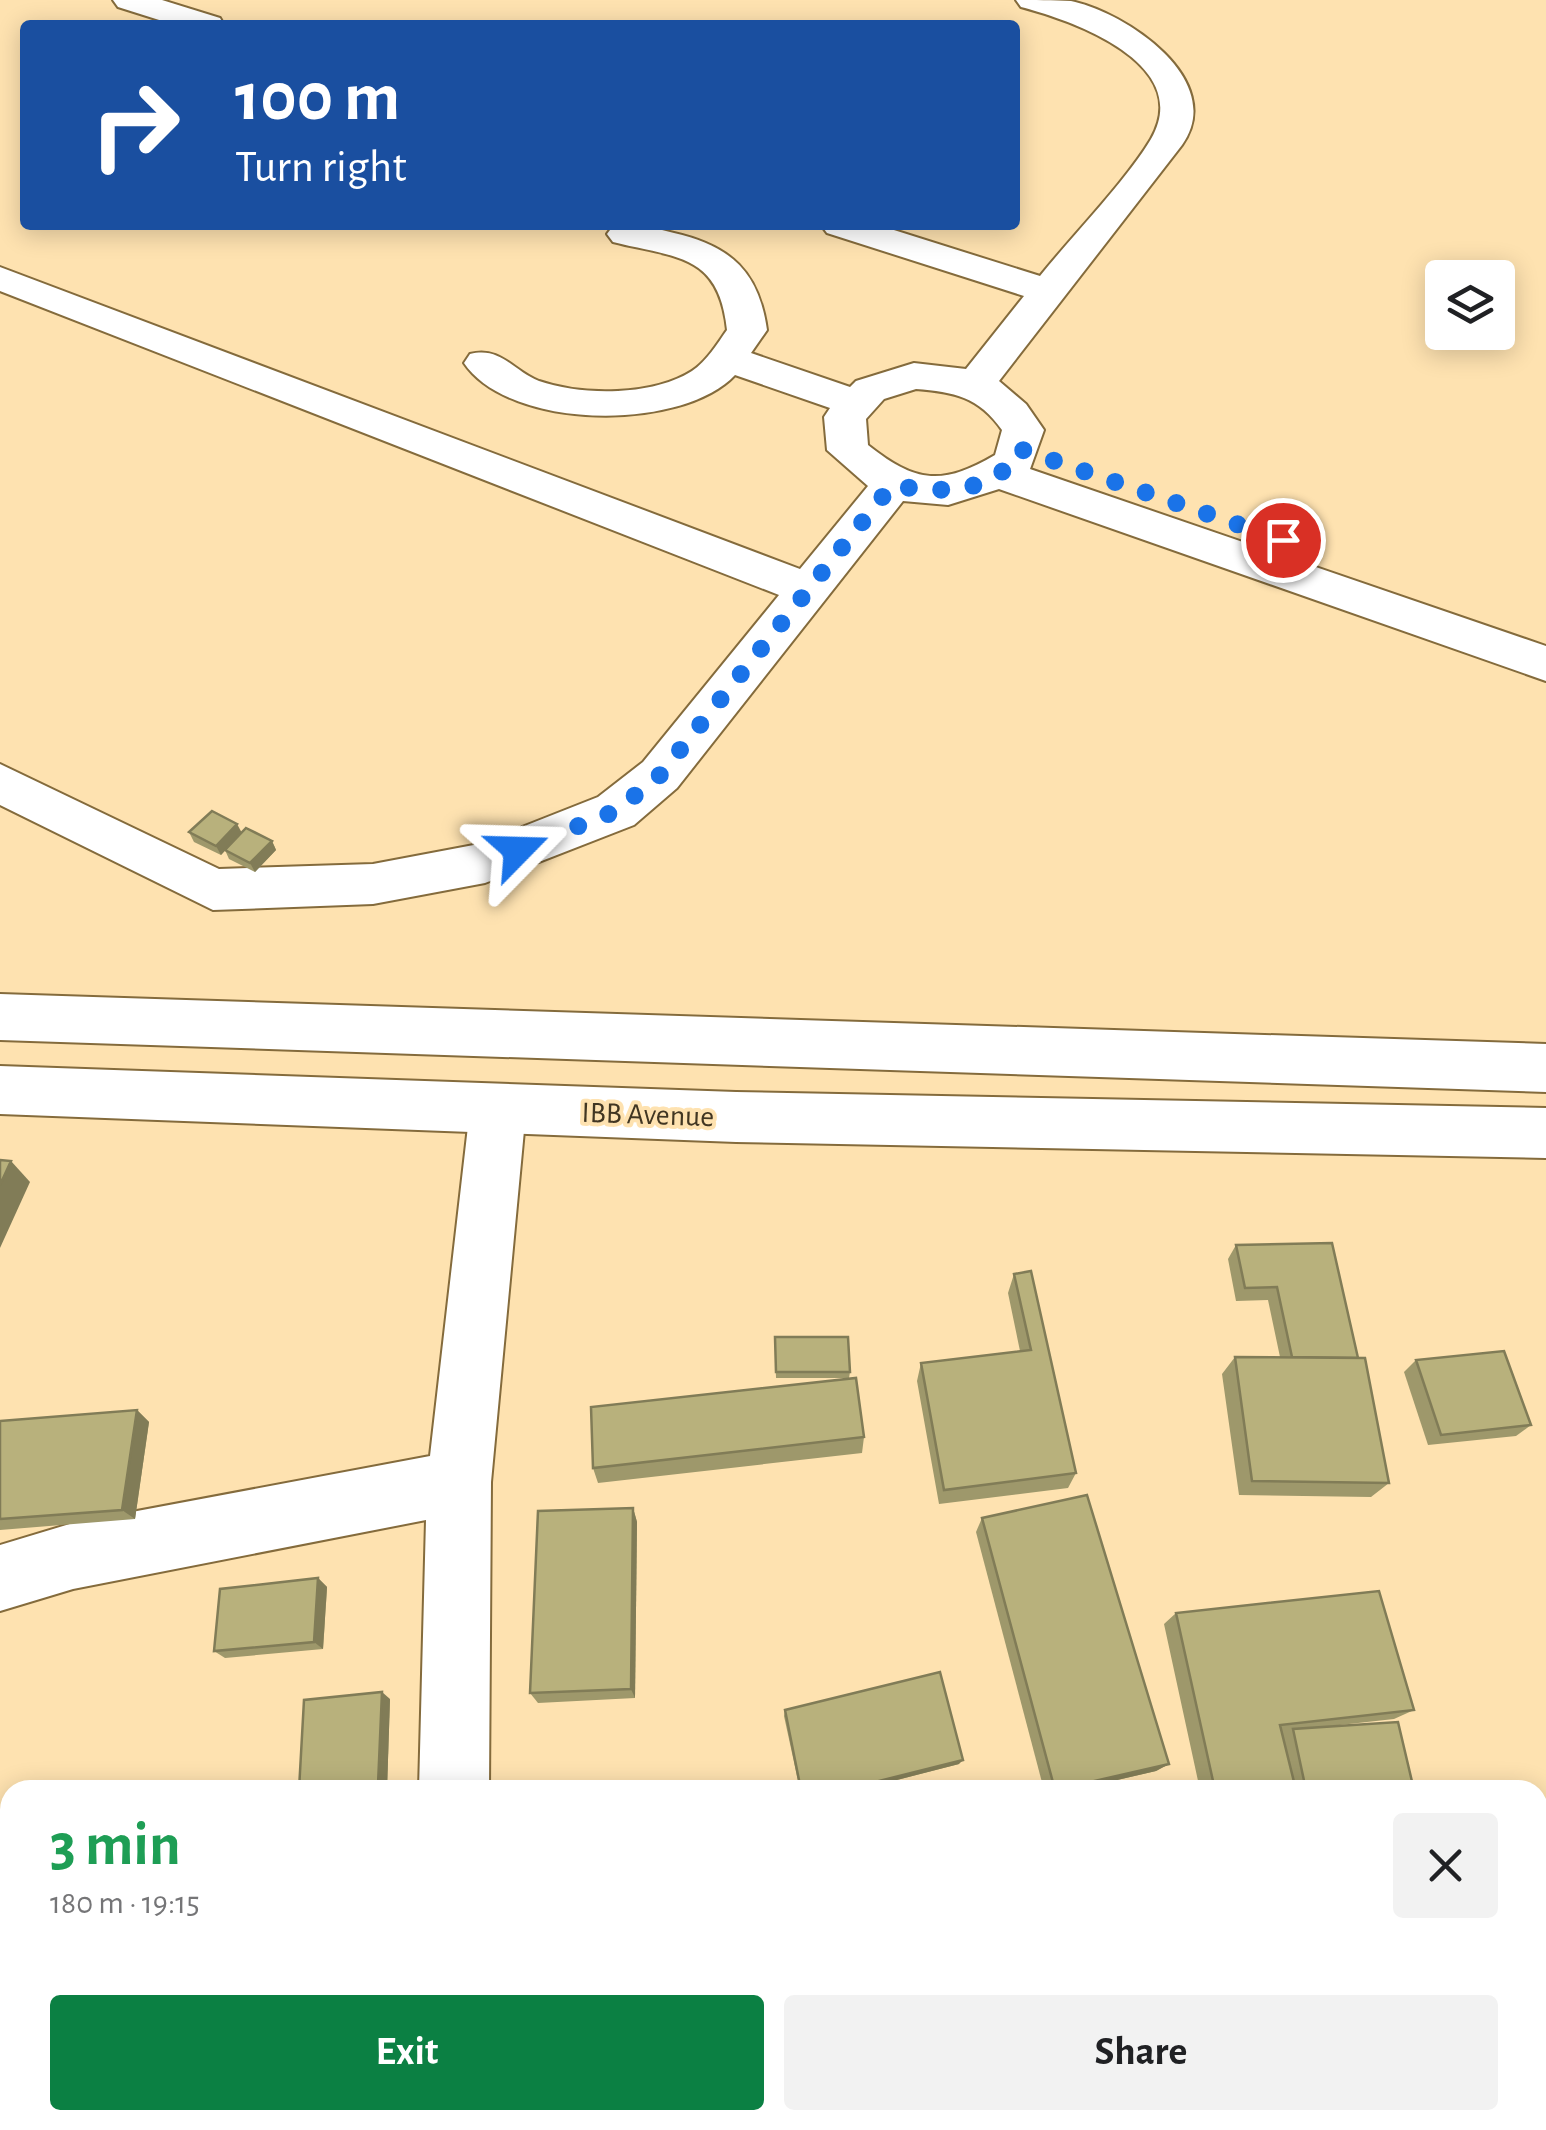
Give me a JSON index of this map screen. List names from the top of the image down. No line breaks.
{"streets":{"main road":["IBB Avenue"]},"page":{"turn":["100 m","Turn right"],"heading":["3 min","180 m · 19:15"],"buttons":["Exit","Share"]}}
